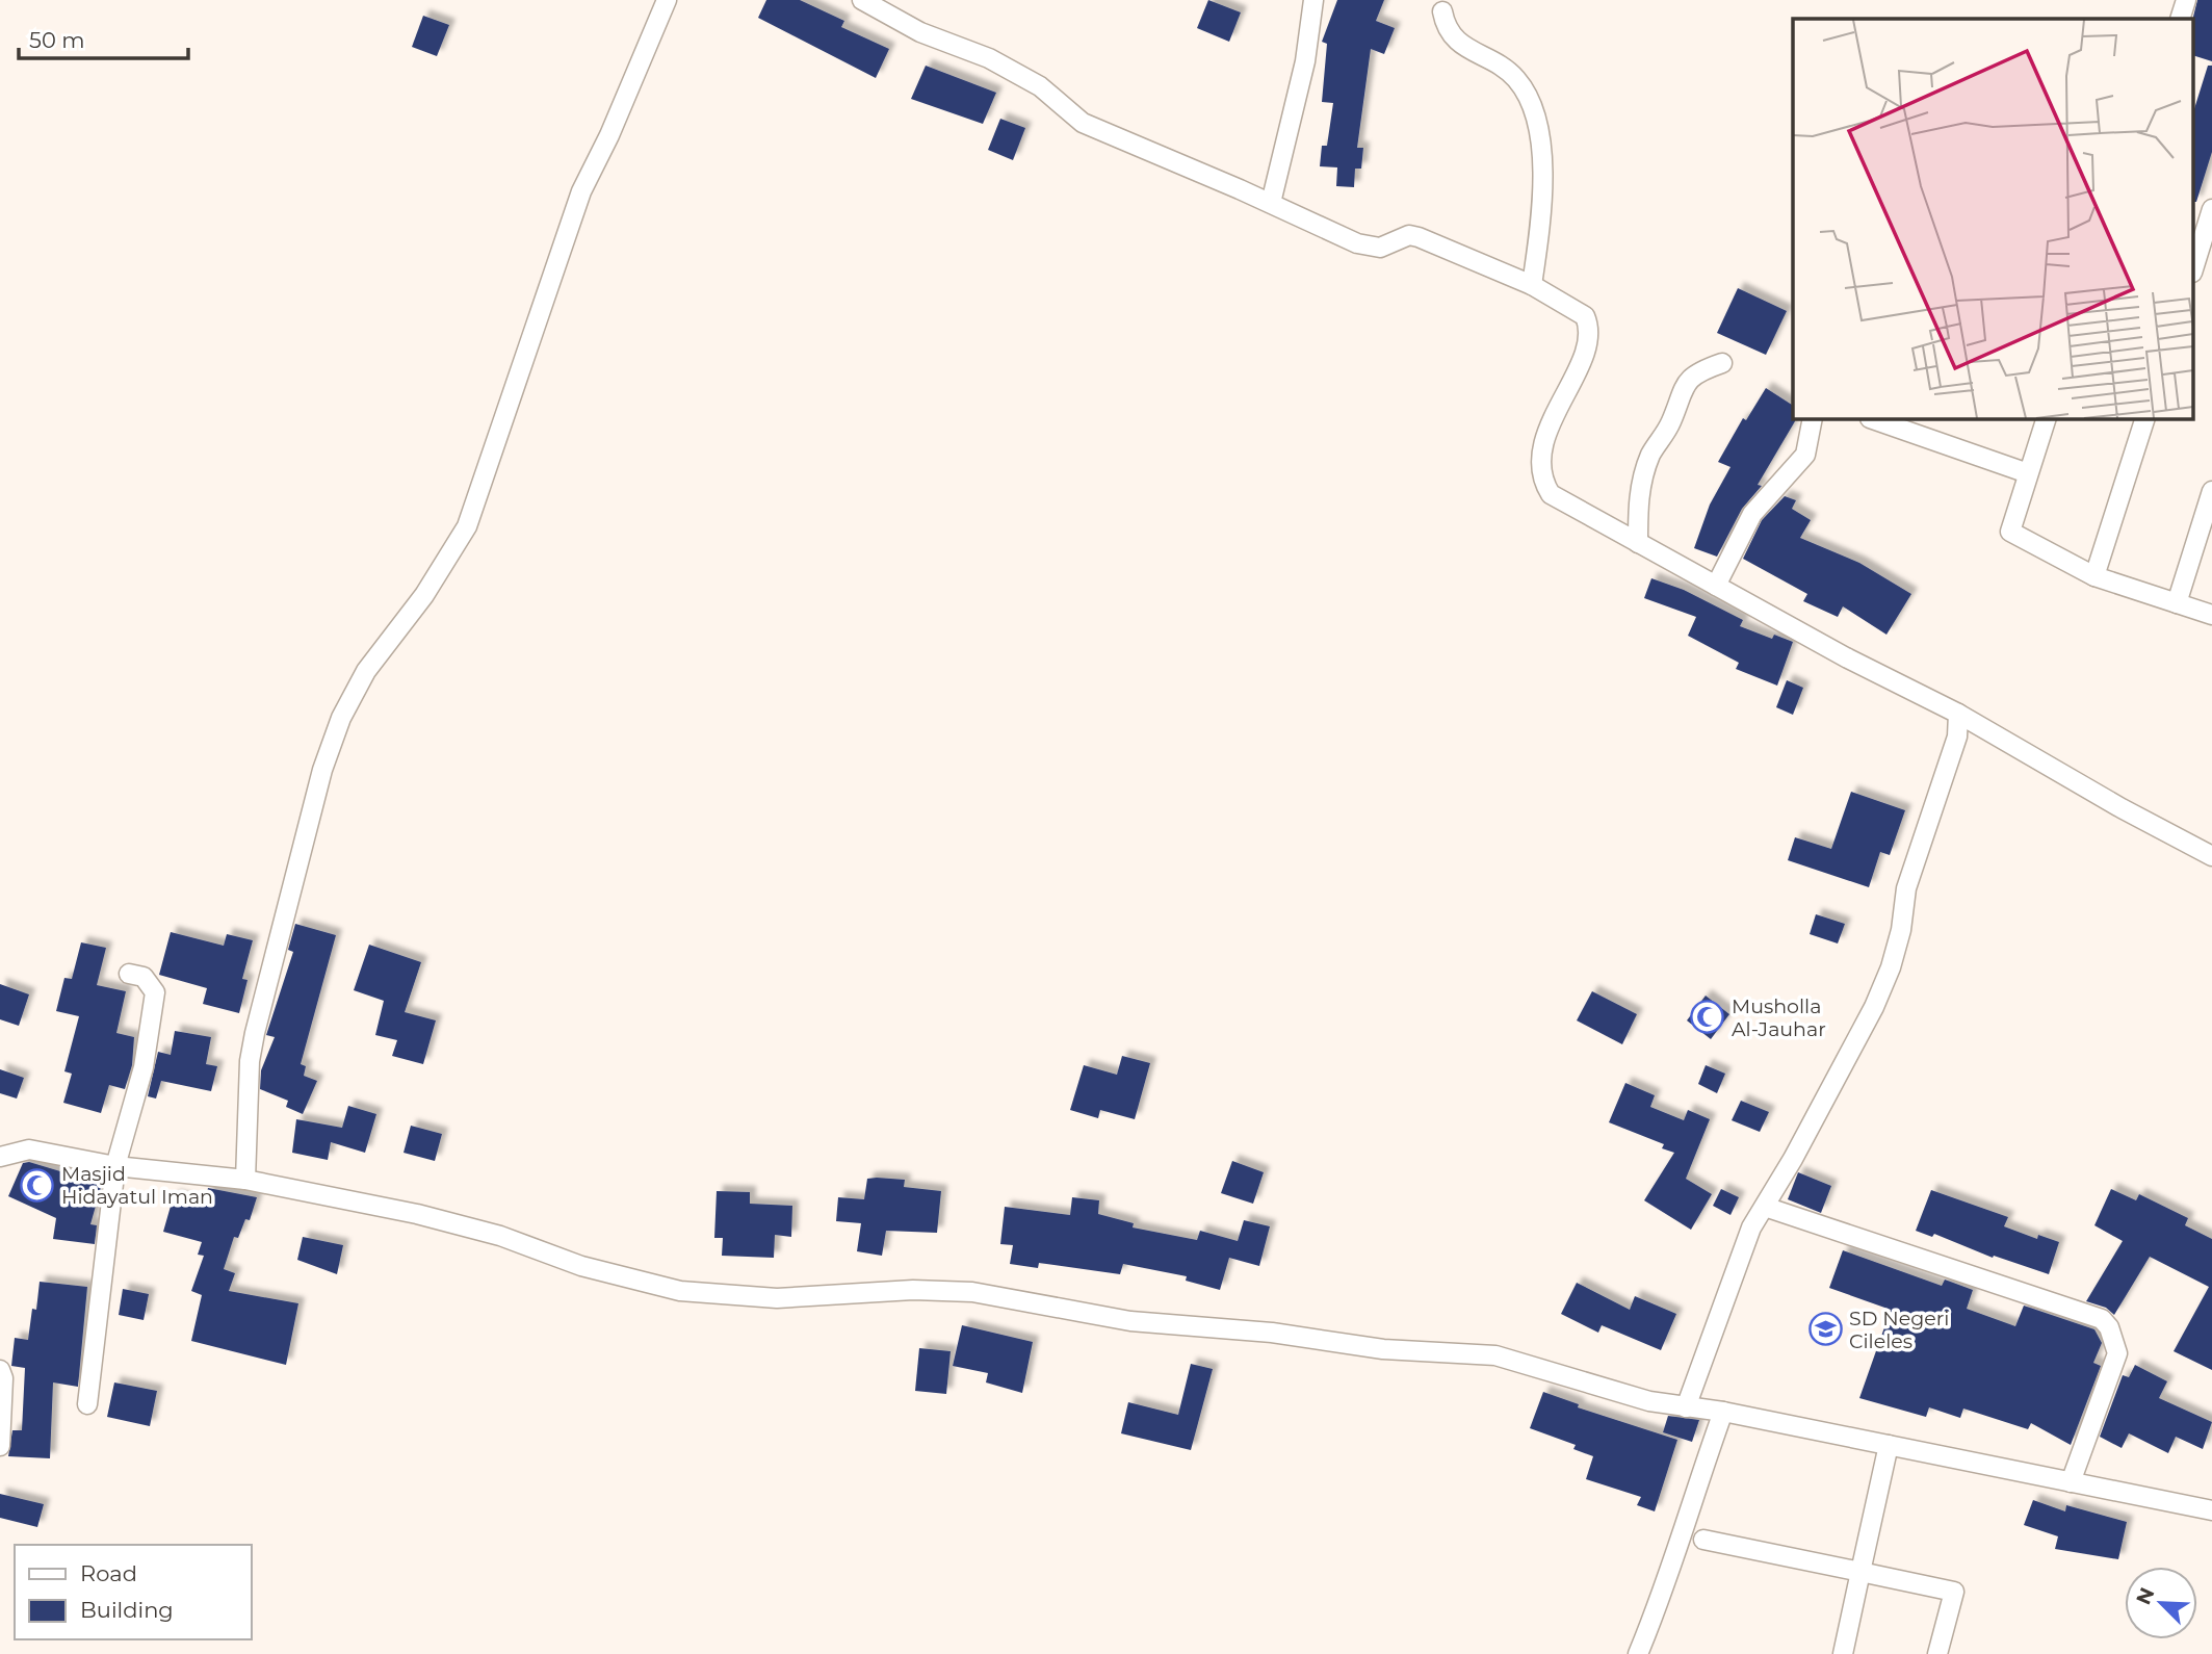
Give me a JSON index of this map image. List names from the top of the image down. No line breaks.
{"places":{"mosque":["Musholla Al-Jauhar","Masjid Hidayatul Iman"],"school or university":["SD Negeri Cileles"]},"legend":["Road","Building"],"scale_bar":"50 m","north":"top left"}
